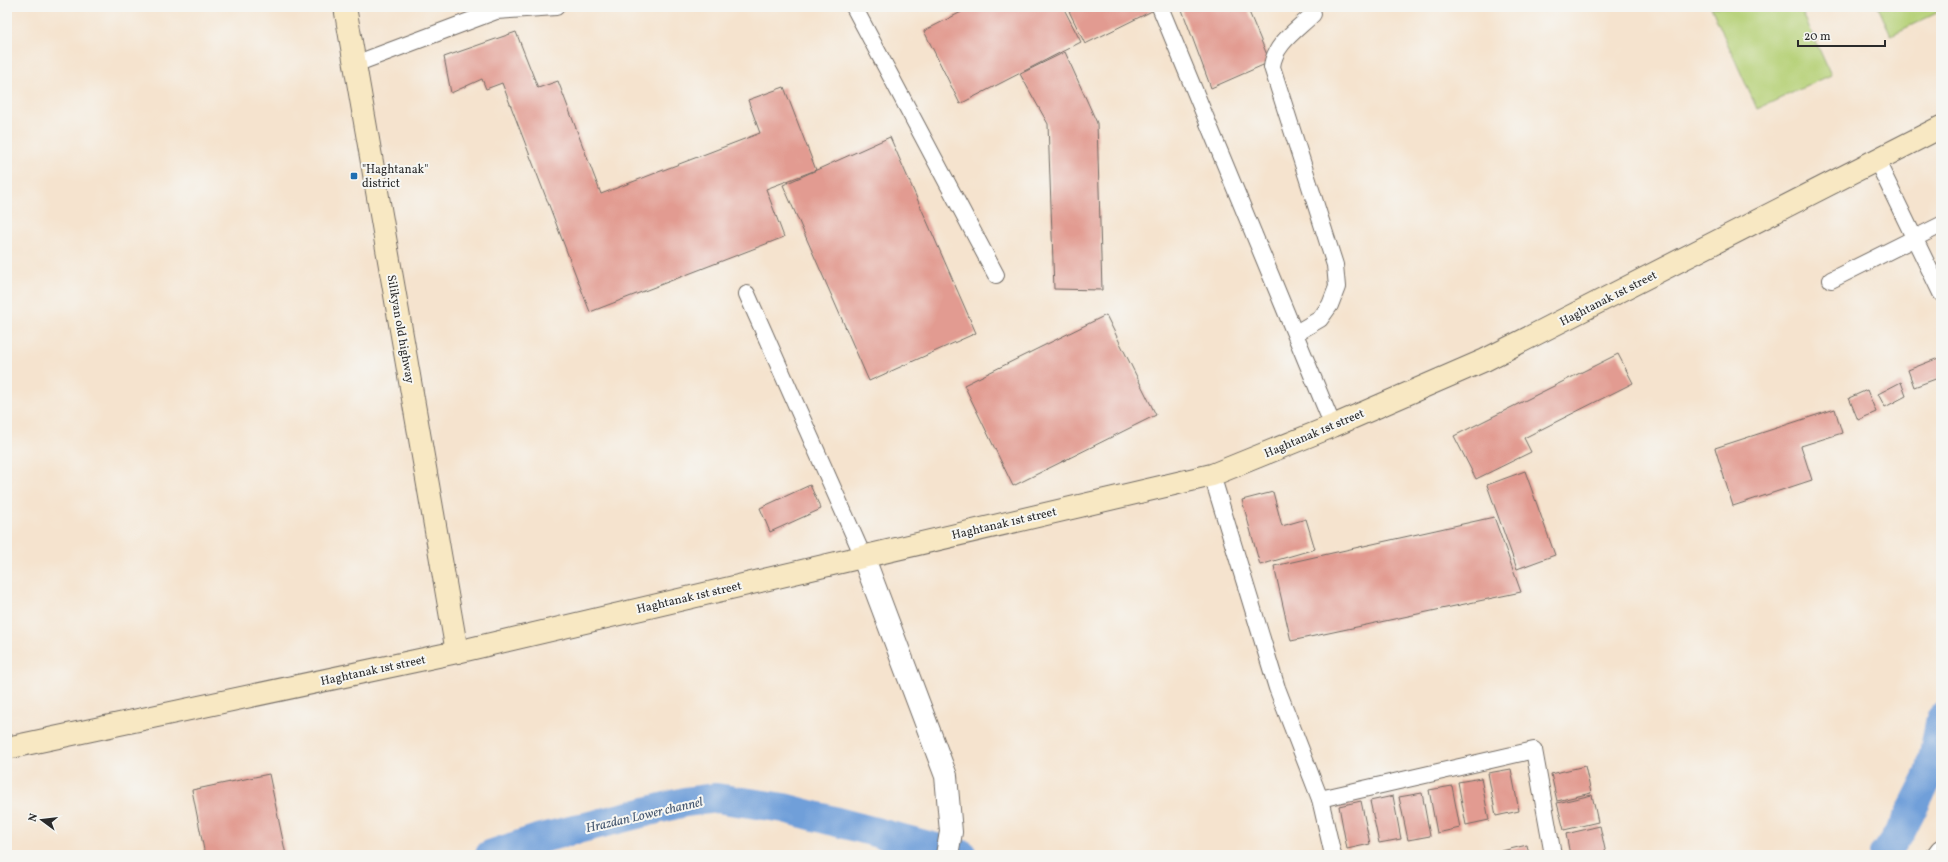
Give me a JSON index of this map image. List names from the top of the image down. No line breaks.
{"streets":{"main road":["Haghtanak 1st street","Silikyan old highway"]},"crossings":[["Haghtanak 1st street","Silikyan old highway"]],"water":["Hrazdan Lower channel"],"places":{"transit":["\"Haghtanak\" district"]},"scale_bar":"20 m","north":"left"}
